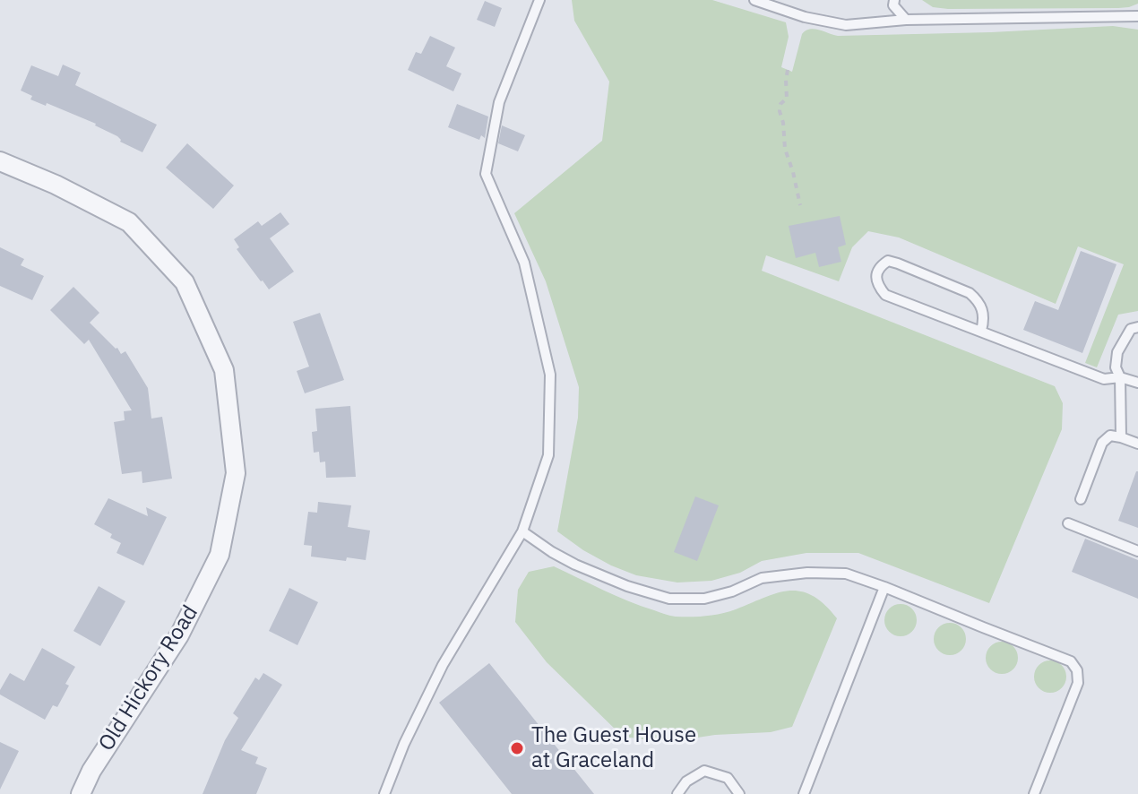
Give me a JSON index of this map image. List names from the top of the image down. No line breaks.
{"streets":{"street":["Old Hickory Road"]},"places":["The Guest House at Graceland"]}
